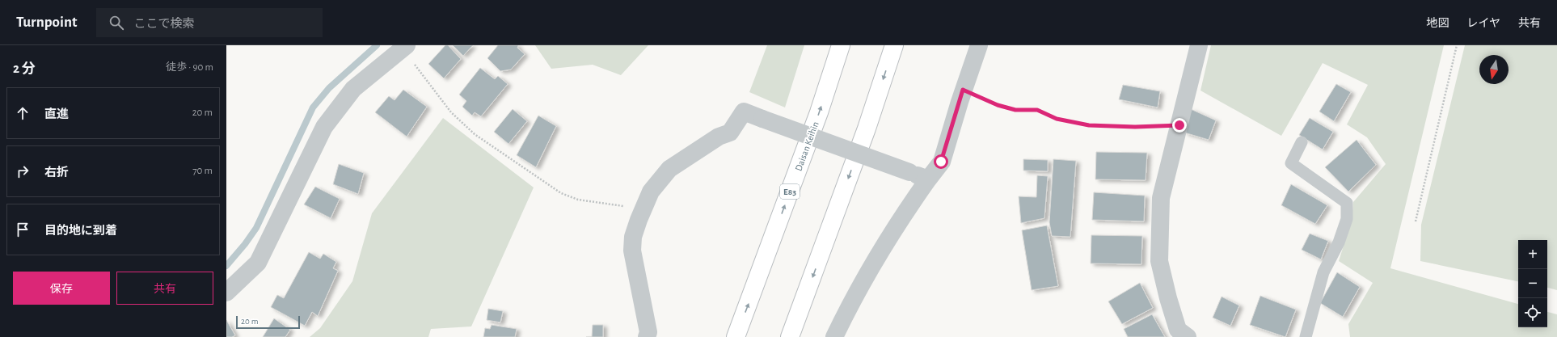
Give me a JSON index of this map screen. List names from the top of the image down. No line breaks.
{"streets":{"highway":["Daisan Keihin","E83"]},"scale_bar":"20 m","north":"bottom","page":{"header":"Turnpoint","search":"ここで検索","nav":["地図","レイヤ","共有"],"heading":["2 分","徒歩 · 90 m"],"list":[["直進","20 m"],["右折","70 m"],"目的地に到着"],"map_buttons":["+","−"],"buttons":["保存","共有"],"scale":"20 m"}}
